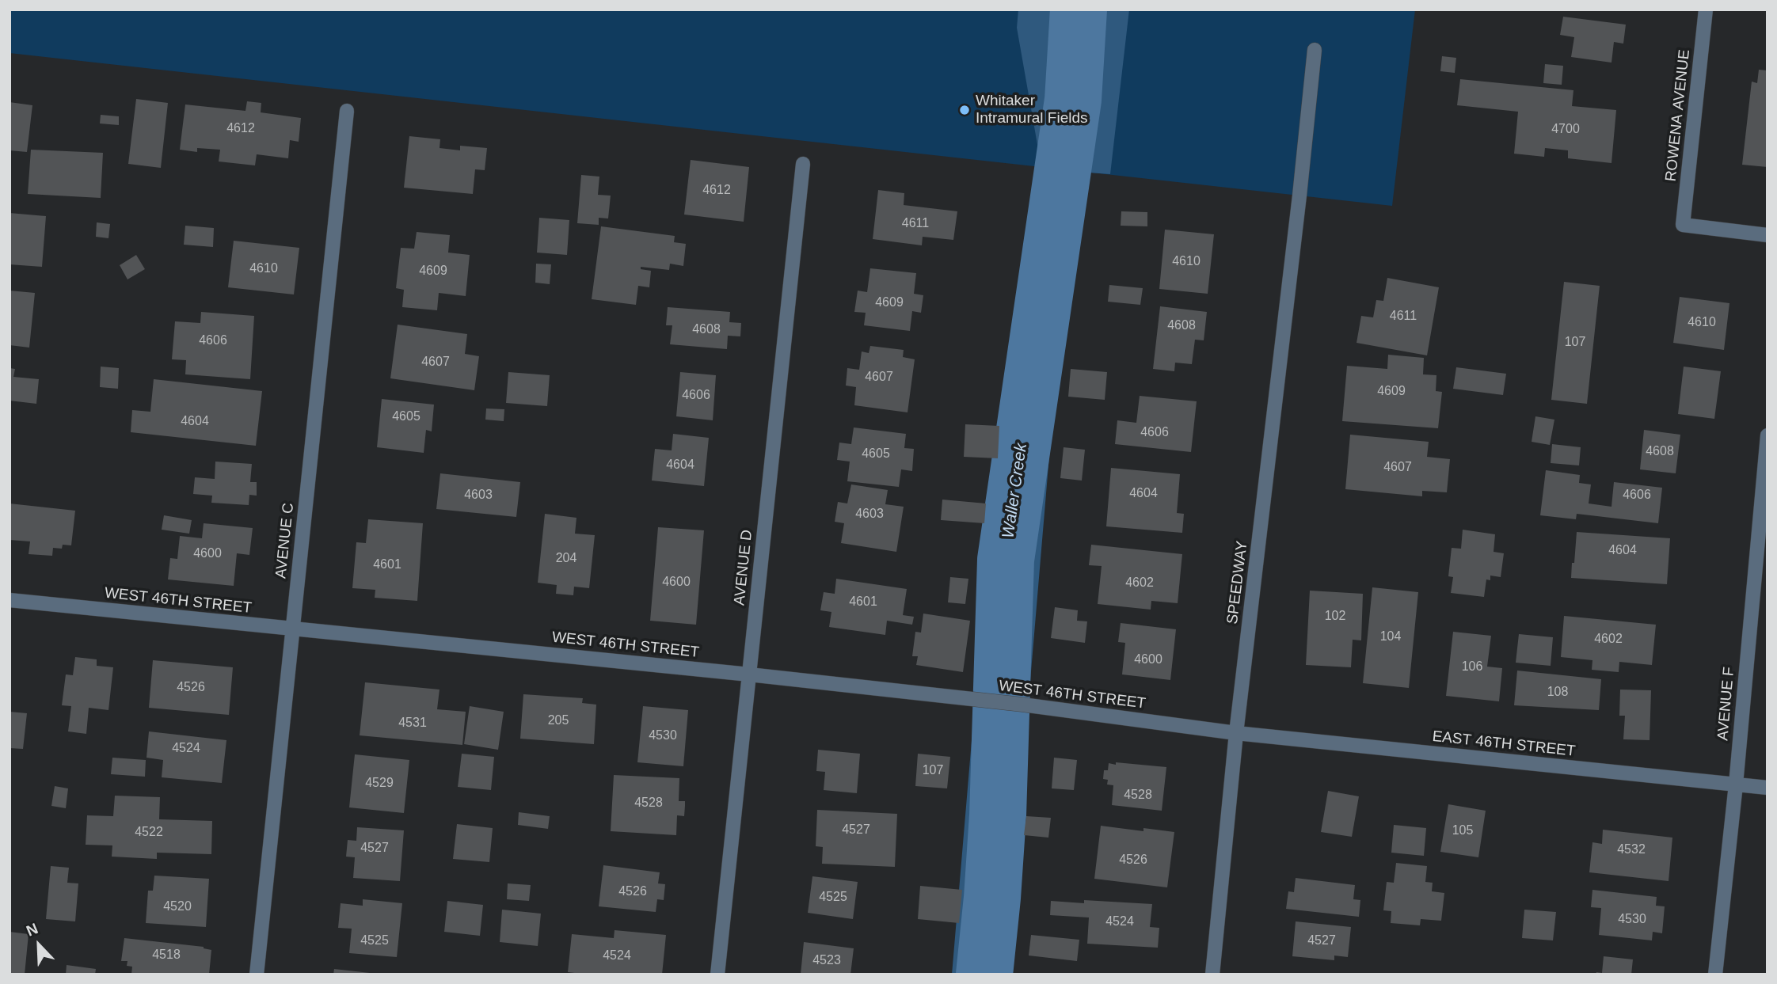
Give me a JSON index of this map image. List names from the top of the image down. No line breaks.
{"streets":{"street":["ROWENA AVENUE","AVENUE C","AVENUE D","SPEEDWAY","WEST 46TH STREET","AVENUE F","EAST 46TH STREET"]},"crossings":[["AVENUE C","WEST 46TH STREET"],["AVENUE D","WEST 46TH STREET"],["SPEEDWAY","WEST 46TH STREET"],["SPEEDWAY","EAST 46TH STREET"],["WEST 46TH STREET","EAST 46TH STREET"],["AVENUE F","EAST 46TH STREET"]],"water":["Waller Creek"],"places":["Whitaker Intramural Fields"],"house_numbers":["4612","4700","4612","4611","4610","4610","4609","4609","4611","4610","4608","4608","4606","107","4607","4607","4609","4606","4605","4604","4606","4608","4605","4604","4607","4604","4603","4606","4603","4604","4600","204","4601","4600","4602","4601","102","104","4602","4600","106","4526","108","205","4531","4530","4524","107","4529","4528","4528","4527","105","4522","4527","4532","4526","4526","4525","4520","4530","4524","4525","4527","4518","4524","4523"],"north":"top left"}
